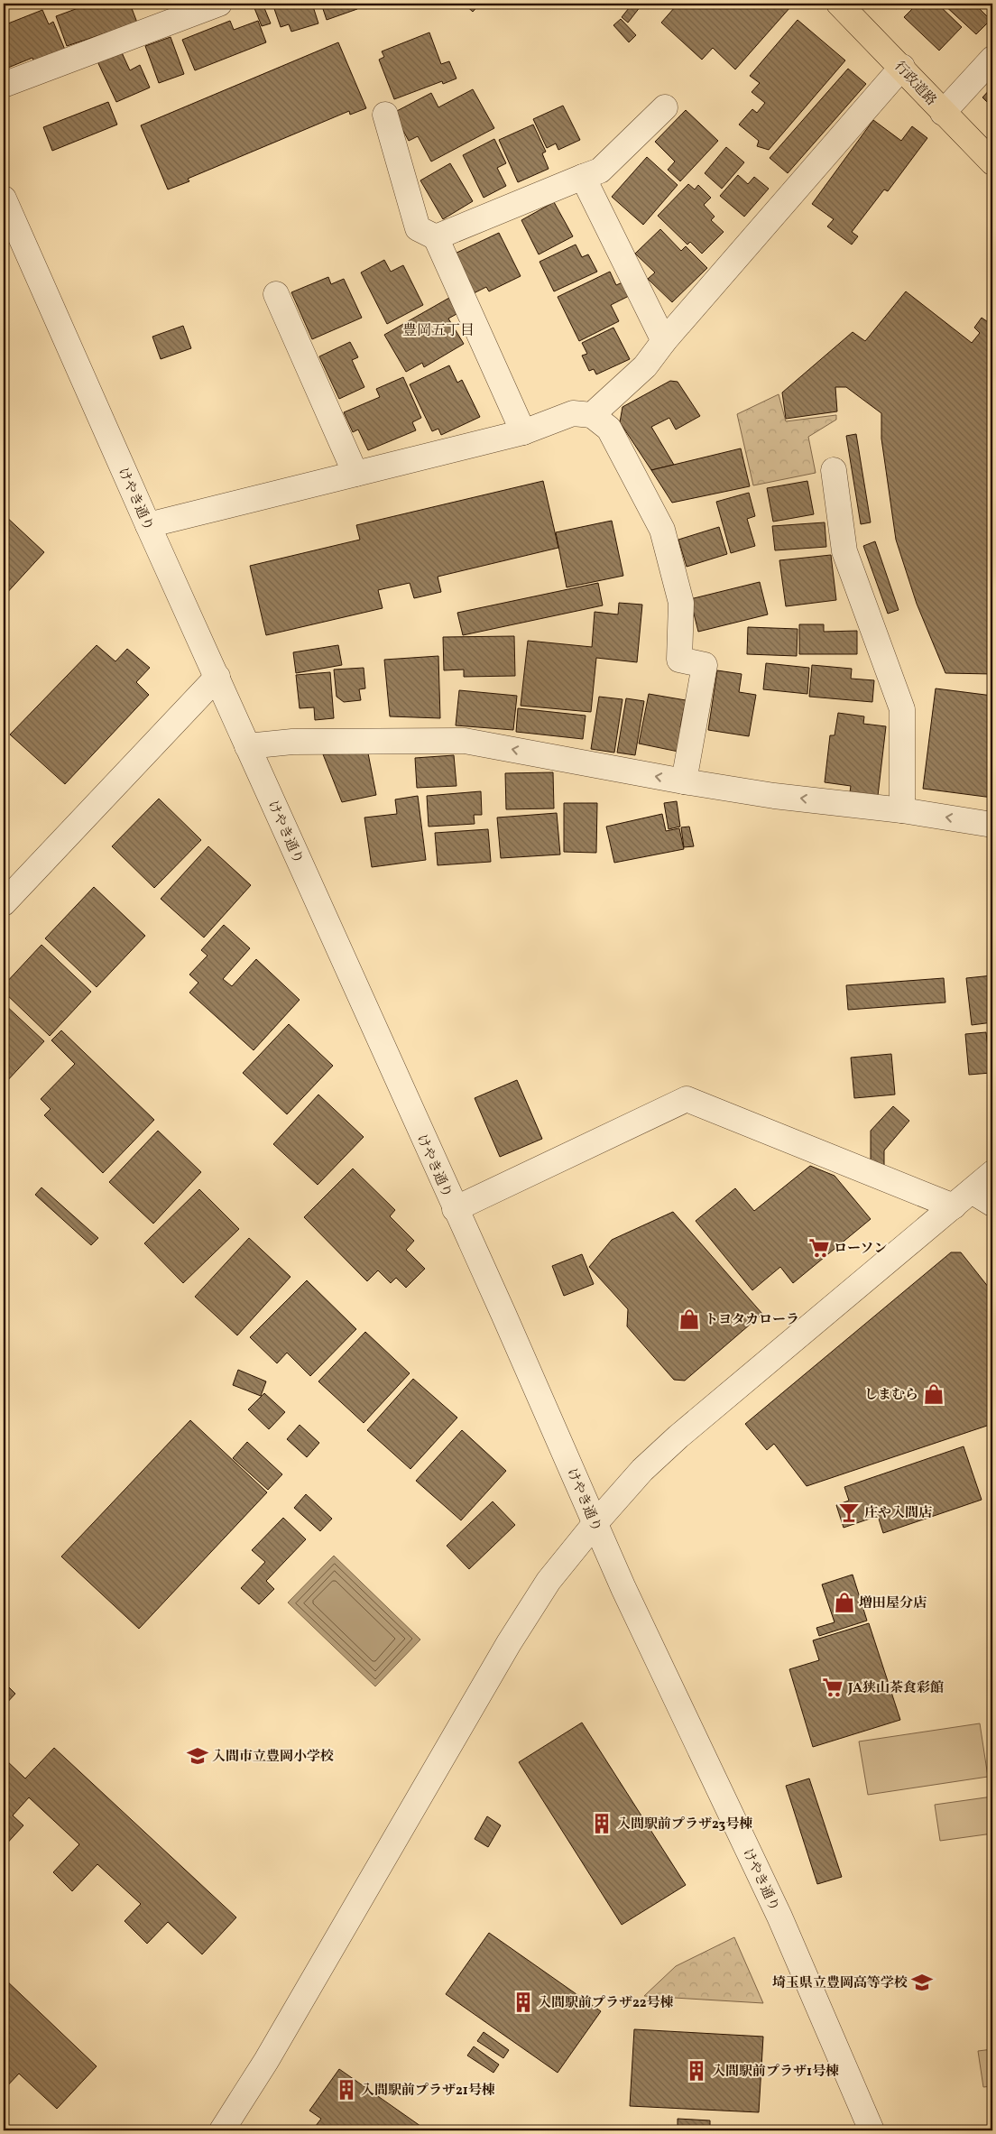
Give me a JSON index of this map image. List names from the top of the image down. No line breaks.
{"streets":{"highway":["行政道路"],"street":["けやき通り"]},"districts":["豊岡五丁目"],"places":{"supermarket":["ローソン","JA狭山茶食彩館"],"shop":["トヨタカローラ","しまむら","増田屋分店"],"bar":["庄や入間店"],"school or university":["入間市立豊岡小学校","埼玉県立豊岡高等学校"],"building":["入間駅前プラザ23号棟","入間駅前プラザ22号棟","入間駅前プラザ1号棟","入間駅前プラザ21号棟"]}}
